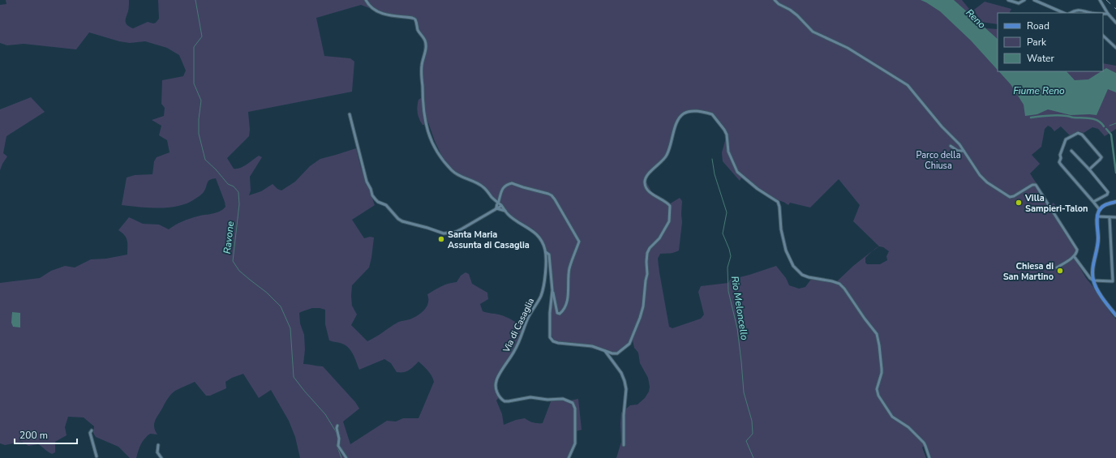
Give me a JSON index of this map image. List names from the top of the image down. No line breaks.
{"streets":{"street":["Via di Casaglia"]},"water":["Reno","Fiume Reno","Ravone","Rio Meloncello"],"parks":["Parco della Chiusa"],"places":["Villa Sampieri-Talon","Santa Maria Assunta di Casaglia","Chiesa di San Martino"],"legend":["Road","Park","Water"],"scale_bar":"200 m"}
